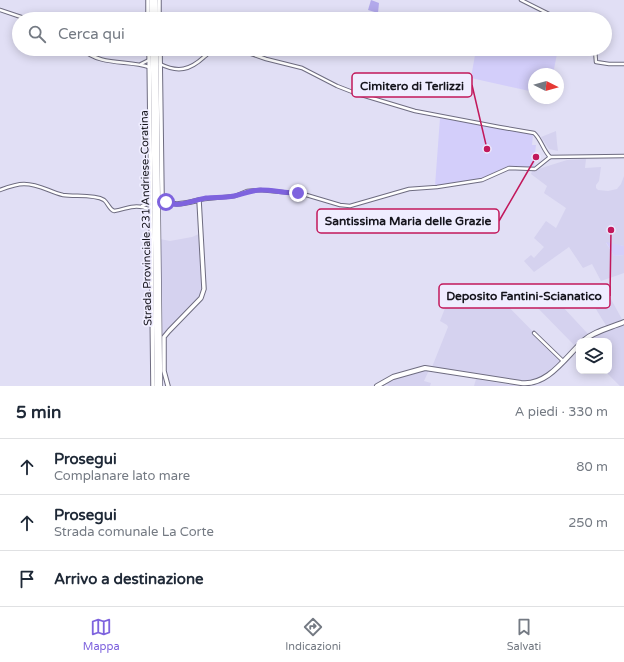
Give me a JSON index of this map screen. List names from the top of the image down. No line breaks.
{"streets":{"highway":["Strada Provinciale 231 Andriese-Coratina"]},"places":["Cimitero di Terlizzi","Santissima Maria delle Grazie","Deposito Fantini-Scianatico"],"north":"right","page":{"search":"Cerca qui","heading":["5 min","A piedi · 330 m"],"list":[["Prosegui","Complanare lato mare","80 m"],["Prosegui","Strada comunale La Corte","250 m"],"Arrivo a destinazione"],"nav":["Mappa","Indicazioni","Salvati"]}}
